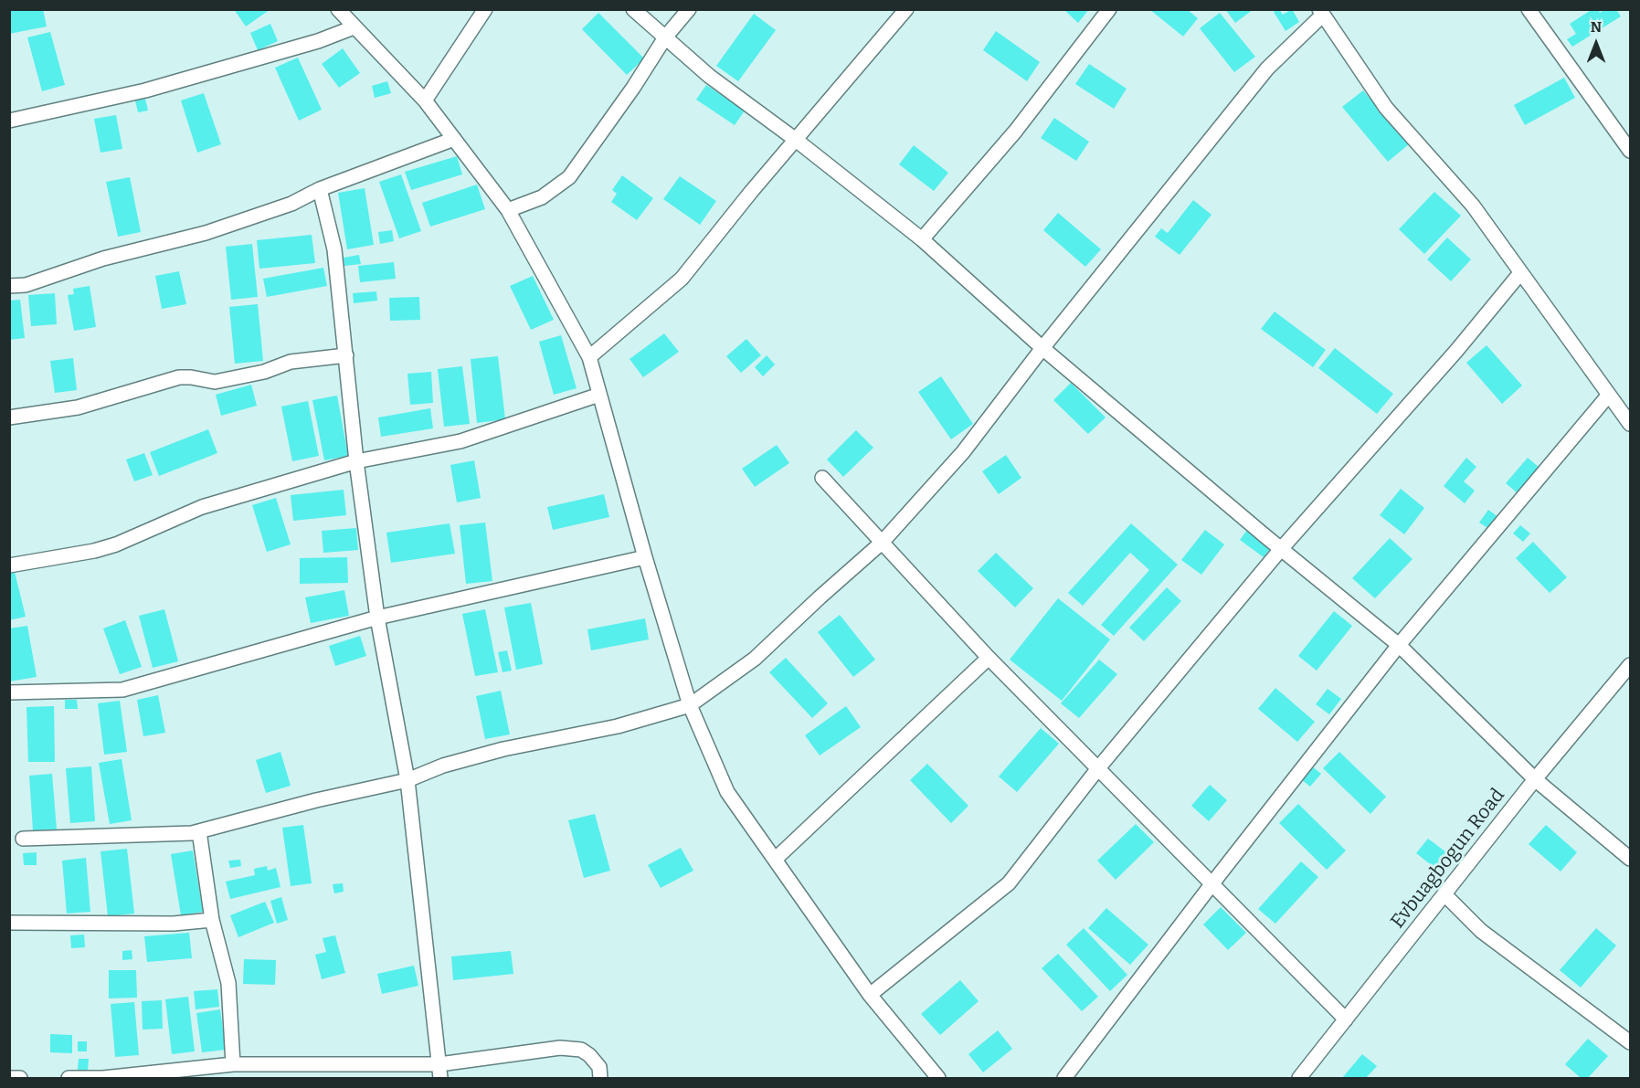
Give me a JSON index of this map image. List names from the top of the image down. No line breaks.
{"streets":{"street":["Evbuagbogun Road"]},"north":"top"}
